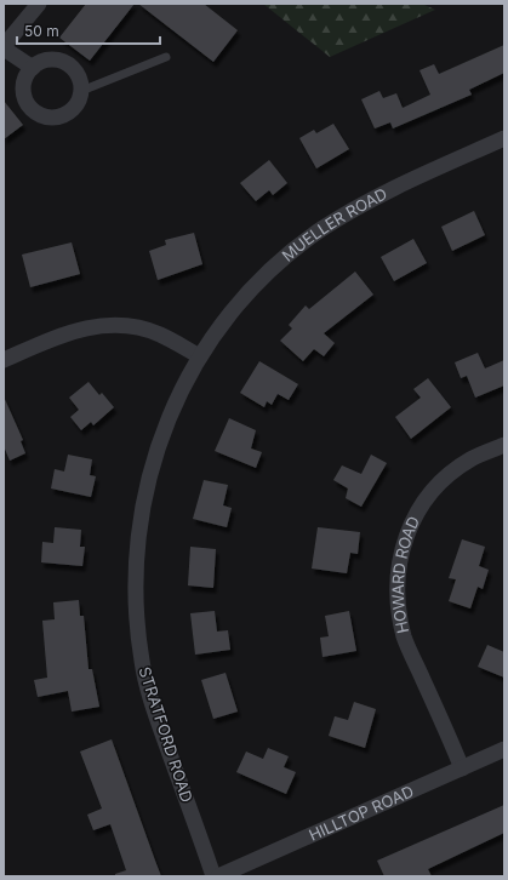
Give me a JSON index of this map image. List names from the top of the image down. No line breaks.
{"streets":{"street":["MUELLER ROAD","HOWARD ROAD","STRATFORD ROAD","HILLTOP ROAD"]},"crossings":[["MUELLER ROAD","STRATFORD ROAD"],["HOWARD ROAD","HILLTOP ROAD"]],"scale_bar":"50 m"}
